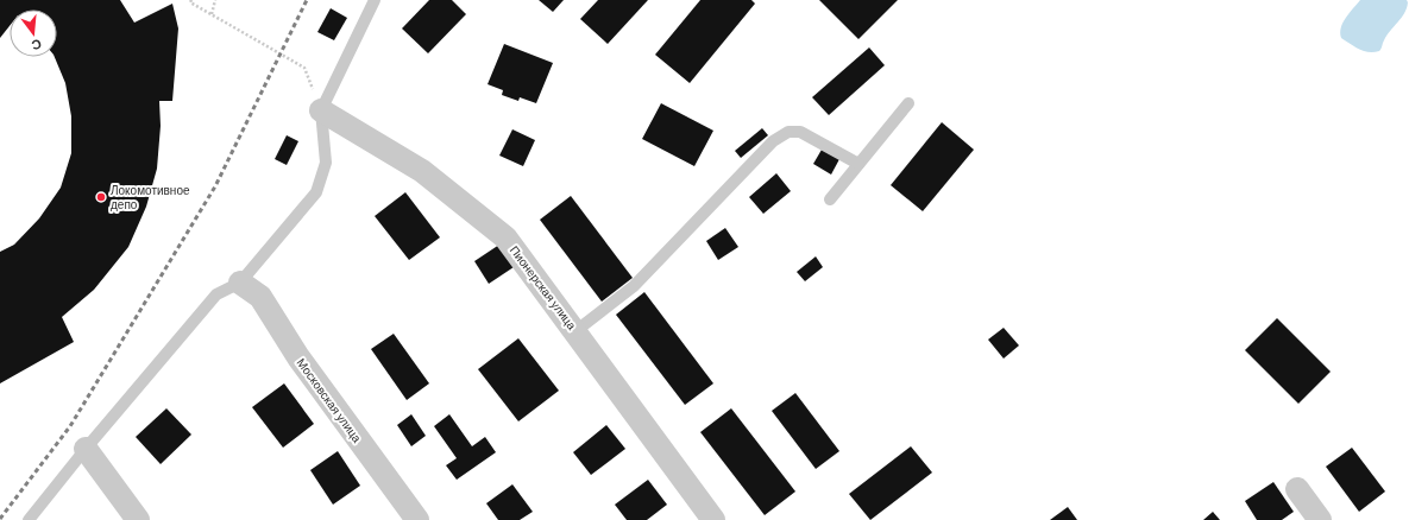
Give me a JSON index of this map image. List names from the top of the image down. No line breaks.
{"streets":{"street":["Пионерская улица","Московская улица"]},"places":["Локомотивное депо"],"north":"bottom"}
